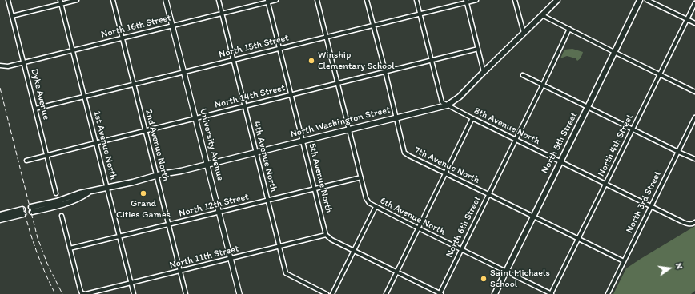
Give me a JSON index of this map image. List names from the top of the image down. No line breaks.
{"streets":{"main road":["North Washington Street","North 5th Street"],"street":["North 16th Street","North 15th Street","Dyke Avenue","North 14th Street","8th Avenue North","University Avenue","1st Avenue North","2nd Avenue North","North 4th Street","4th Avenue North","7th Avenue North","5th Avenue North","North 3rd Street","North 12th Street","6th Avenue North","North 6th Street","North 11th Street"]},"crossings":[["North 16th Street","Dyke Avenue"],["North 16th Street","University Avenue"],["North 16th Street","1st Avenue North"],["North 16th Street","2nd Avenue North"],["North 16th Street","4th Avenue North"],["North 16th Street","5th Avenue North"],["North 15th Street","Dyke Avenue"],["North 15th Street","University Avenue"],["North 15th Street","1st Avenue North"],["North 15th Street","2nd Avenue North"],["North 15th Street","4th Avenue North"],["North 15th Street","7th Avenue North"],["North 15th Street","5th Avenue North"],["North 15th Street","6th Avenue North"],["Dyke Avenue","North 14th Street"],["North 14th Street","University Avenue"],["North 14th Street","1st Avenue North"],["North 14th Street","2nd Avenue North"],["North 14th Street","4th Avenue North"],["North 14th Street","7th Avenue North"],["North 14th Street","5th Avenue North"],["North 14th Street","6th Avenue North"],["North Washington Street","8th Avenue North"],["North Washington Street","University Avenue"],["North Washington Street","1st Avenue North"],["North Washington Street","2nd Avenue North"],["North Washington Street","4th Avenue North"],["North Washington Street","7th Avenue North"],["North Washington Street","5th Avenue North"],["North Washington Street","6th Avenue North"],["8th Avenue North","North 5th Street"],["8th Avenue North","North 4th Street"],["8th Avenue North","North 3rd Street"],["8th Avenue North","North 6th Street"],["North 5th Street","7th Avenue North"],["North 5th Street","6th Avenue North"],["University Avenue","North 12th Street"],["University Avenue","North 11th Street"],["1st Avenue North","North 12th Street"],["1st Avenue North","North 11th Street"],["2nd Avenue North","North 12th Street"],["2nd Avenue North","North 11th Street"],["North 4th Street","7th Avenue North"],["North 4th Street","6th Avenue North"],["4th Avenue North","North 12th Street"],["4th Avenue North","North 11th Street"],["7th Avenue North","North 3rd Street"],["7th Avenue North","North 6th Street"],["5th Avenue North","North 12th Street"],["5th Avenue North","North 11th Street"],["North 12th Street","6th Avenue North"],["6th Avenue North","North 6th Street"]],"places":["Winship Elementary School","Grand Cities Games","Saint Michaels School"],"north":"right"}
